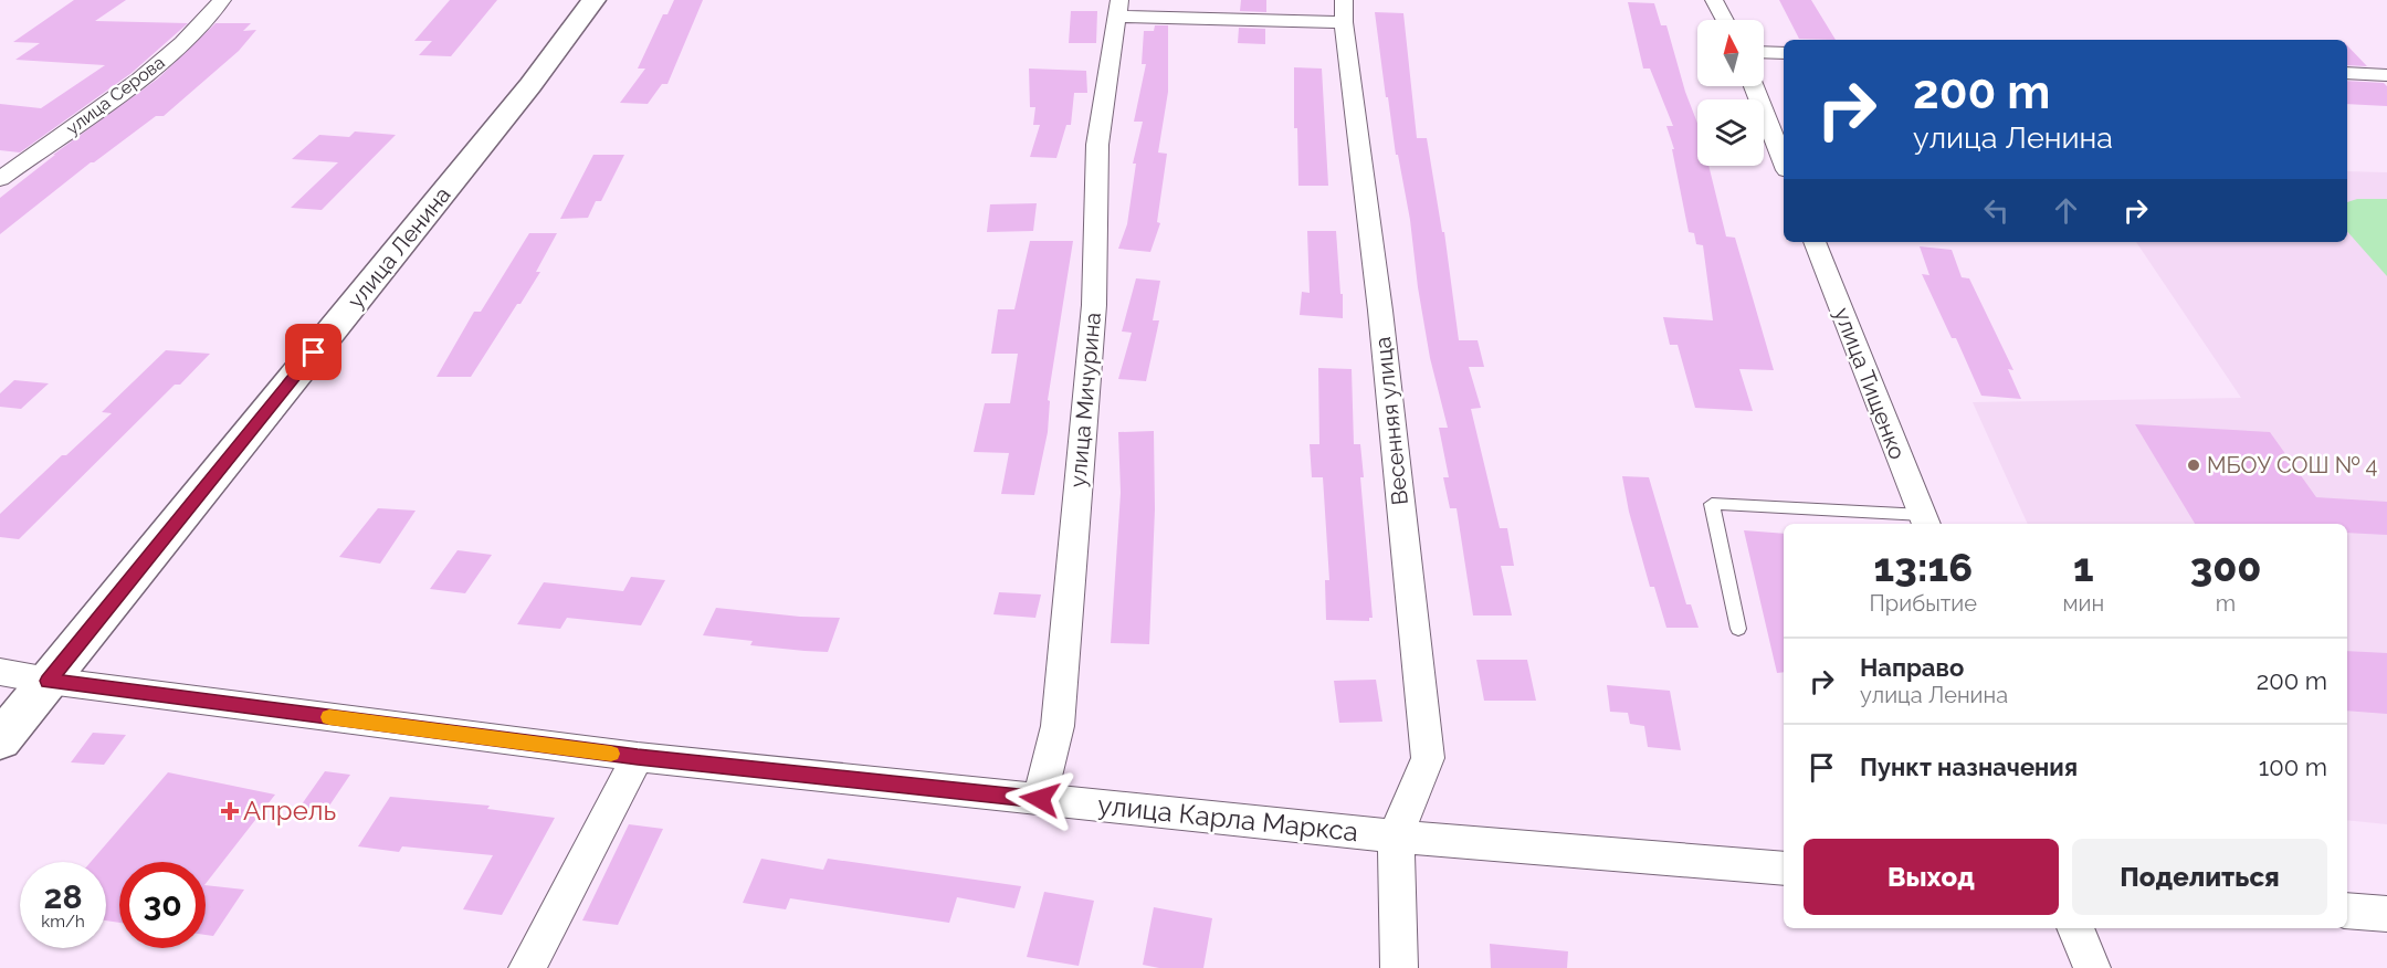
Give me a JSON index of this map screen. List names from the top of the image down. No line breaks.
{"streets":{"main road":["улица Ленина"],"street":["улица Серова","улица Тищенко","улица Мичурина","Весенняя улица","улица Карла Маркса"]},"crossings":[["улица Ленина","улица Карла Маркса"],["улица Мичурина","улица Карла Маркса"],["Весенняя улица","улица Карла Маркса"]],"places":{"other":["МБОУ СОШ № 4"],"health":["Апрель"]},"north":"top","page":{"turn":["200 m","улица Ленина"],"eta":["13:16","Прибытие","1","мин","300","m"],"list":[{"name":"Направо","note":"улица Ленина","value":"200 m"},{"name":"Пункт назначения","value":"100 m"}],"buttons":["Выход","Поделиться"],"speed":"28 km/h","limit":"30"}}
